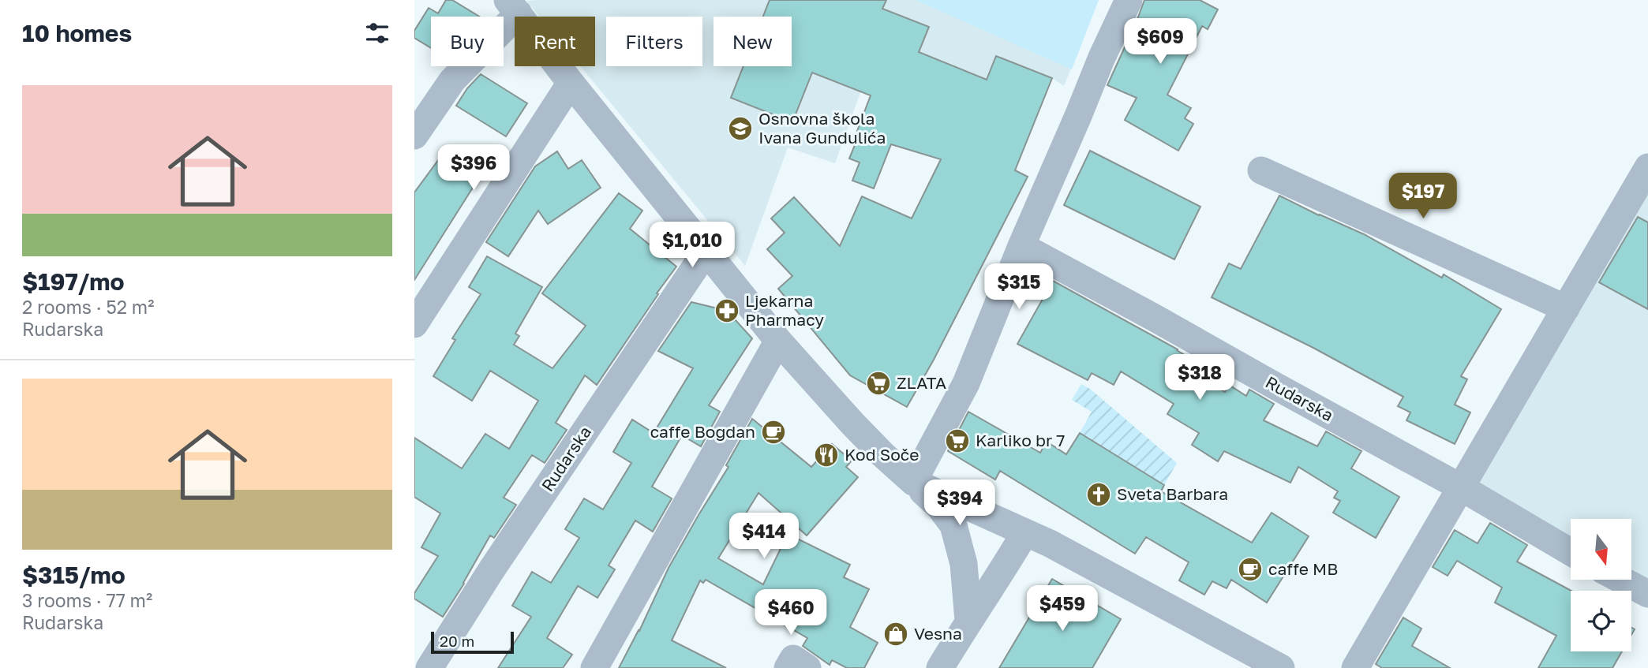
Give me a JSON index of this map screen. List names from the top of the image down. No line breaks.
{"streets":{"street":["Rudarska"]},"places":{"school or university":["Osnovna škola Ivana Gundulića"],"pharmacy":["Ljekarna Pharmacy"],"supermarket":["ZLATA","Karliko br 7"],"cafe":["caffe Bogdan","caffe MB"],"restaurant":["Kod Soče"],"church":["Sveta Barbara"],"shop":["Vesna"]},"scale_bar":"20 m","north":"bottom","page":{"heading":"10 homes","chip":["Buy","Rent","Filters","New"],"price":["$609","$396","$197","$1,010","$315","$318","$394","$414","$459","$460"],"list":[{"name":"$197/mo","note":"2 rooms · 52 m² · Rudarska"},{"name":"$315/mo","note":"3 rooms · 77 m² · Rudarska"}],"scale":"20 m"}}
